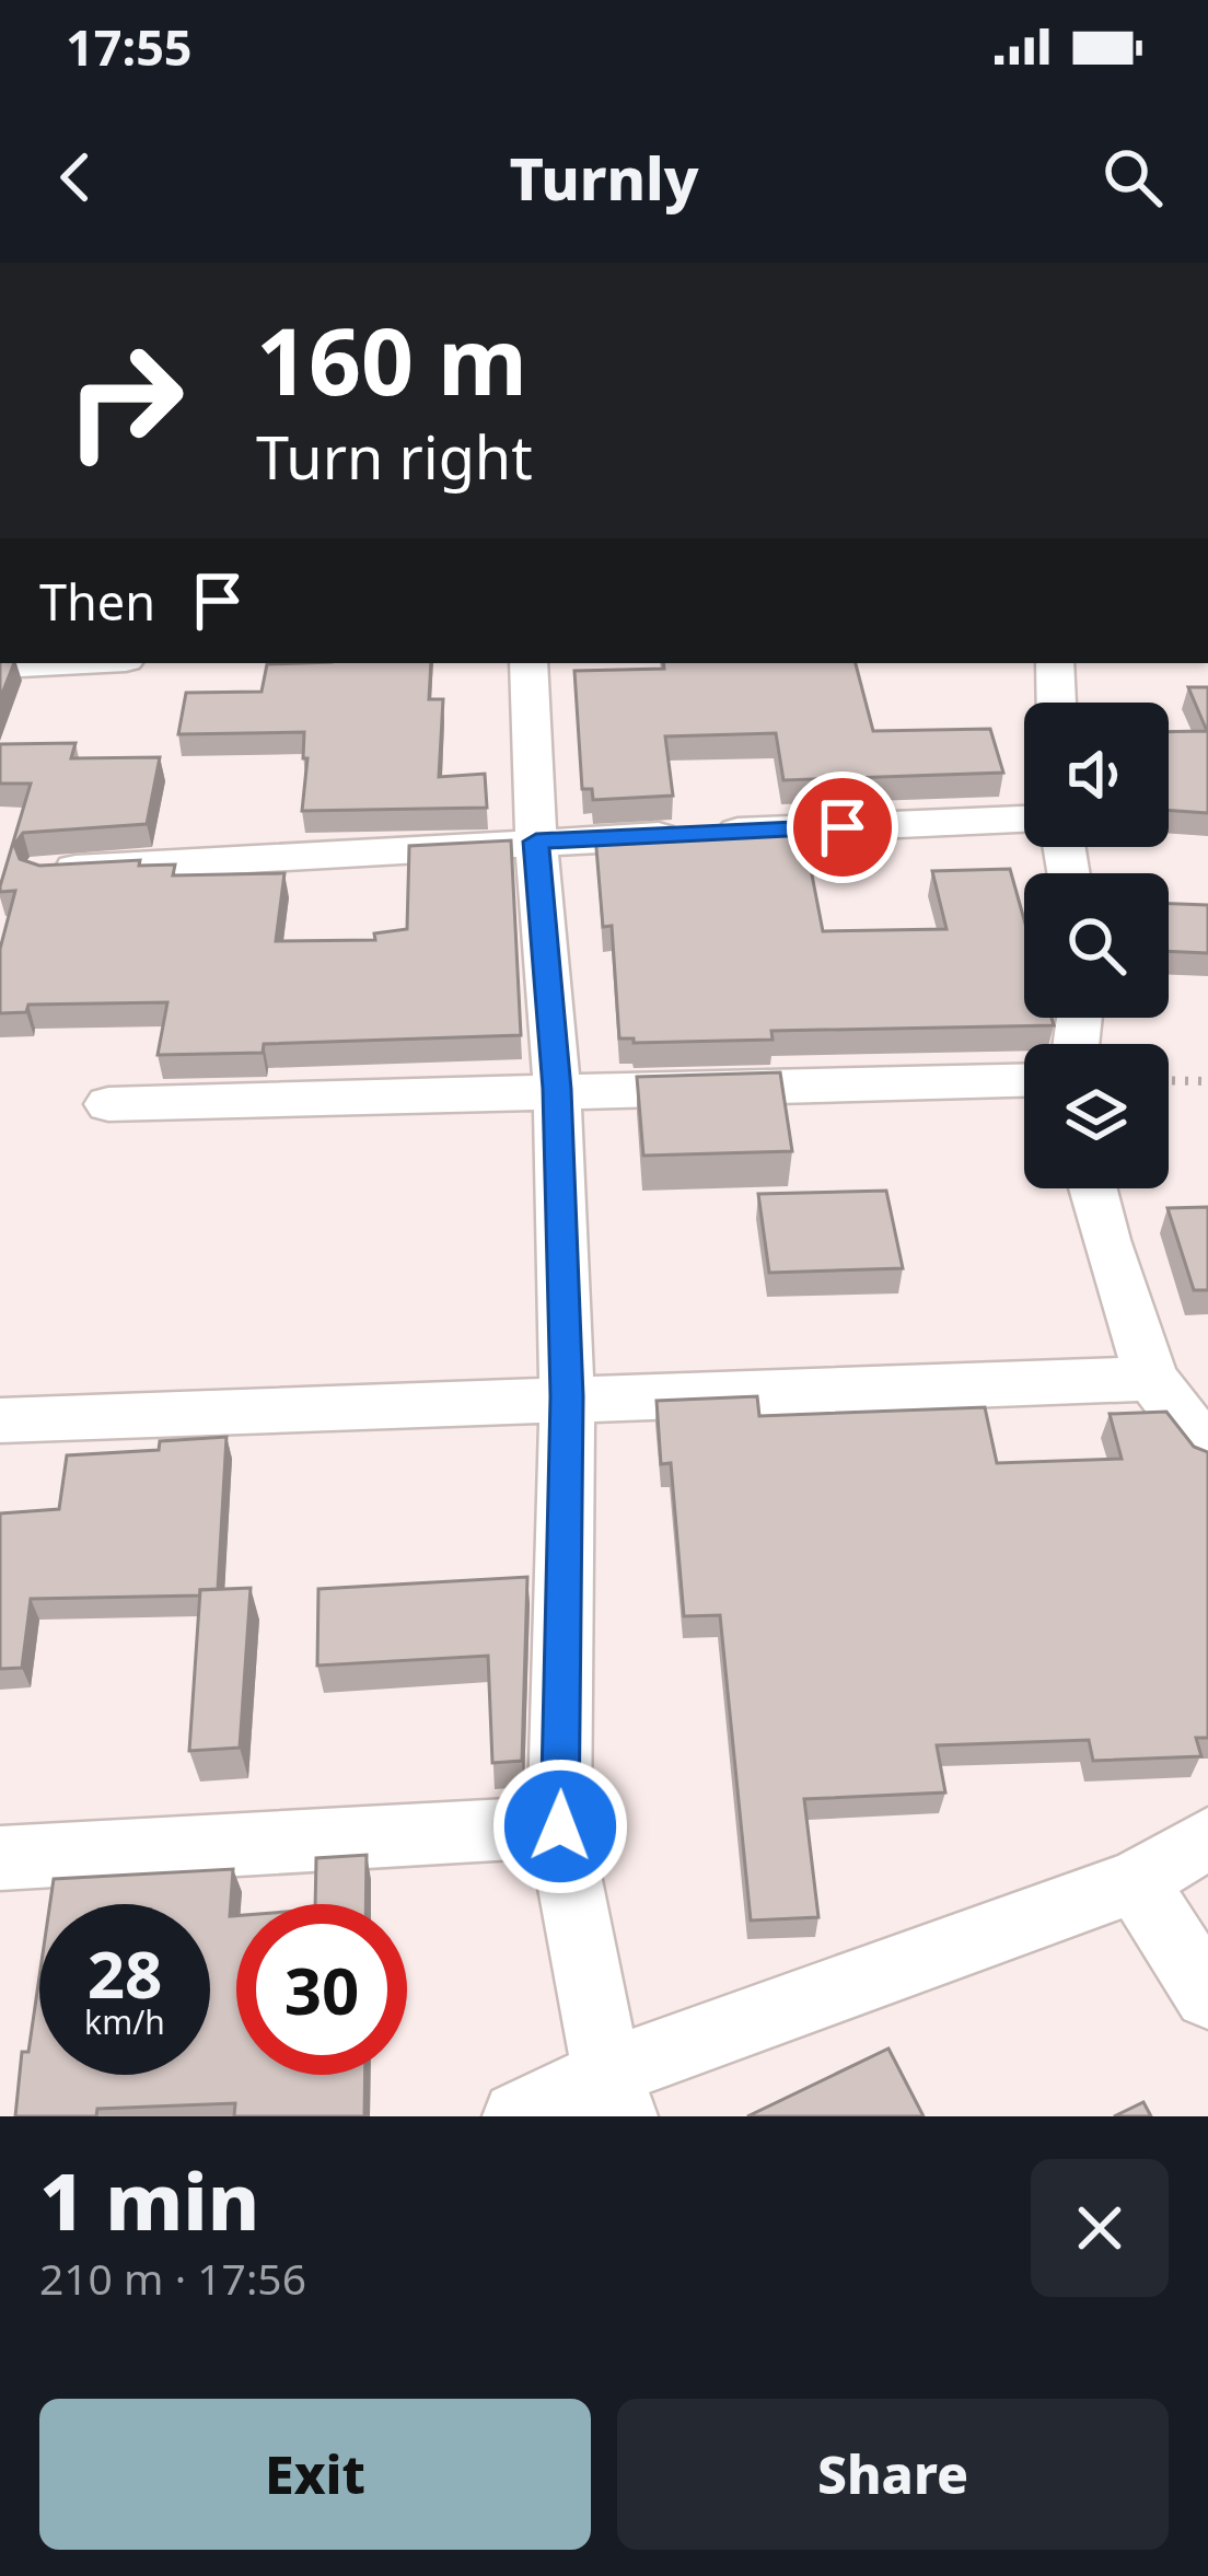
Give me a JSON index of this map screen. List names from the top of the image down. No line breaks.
{"page":{"status":"17:55","header":"Turnly","turn":["160 m","Turn right"],"then":"Then","speed":"28 km/h","limit":"30","heading":["1 min","210 m · 17:56"],"buttons":["Exit","Share"]}}
